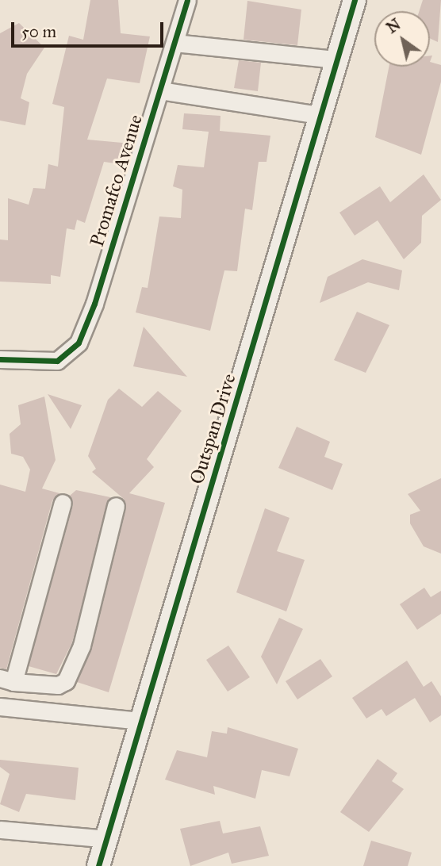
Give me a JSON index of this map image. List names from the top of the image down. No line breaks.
{"streets":{"street":["Promafco Avenue","Outspan Drive"]},"scale_bar":"50 m","north":"top left"}
